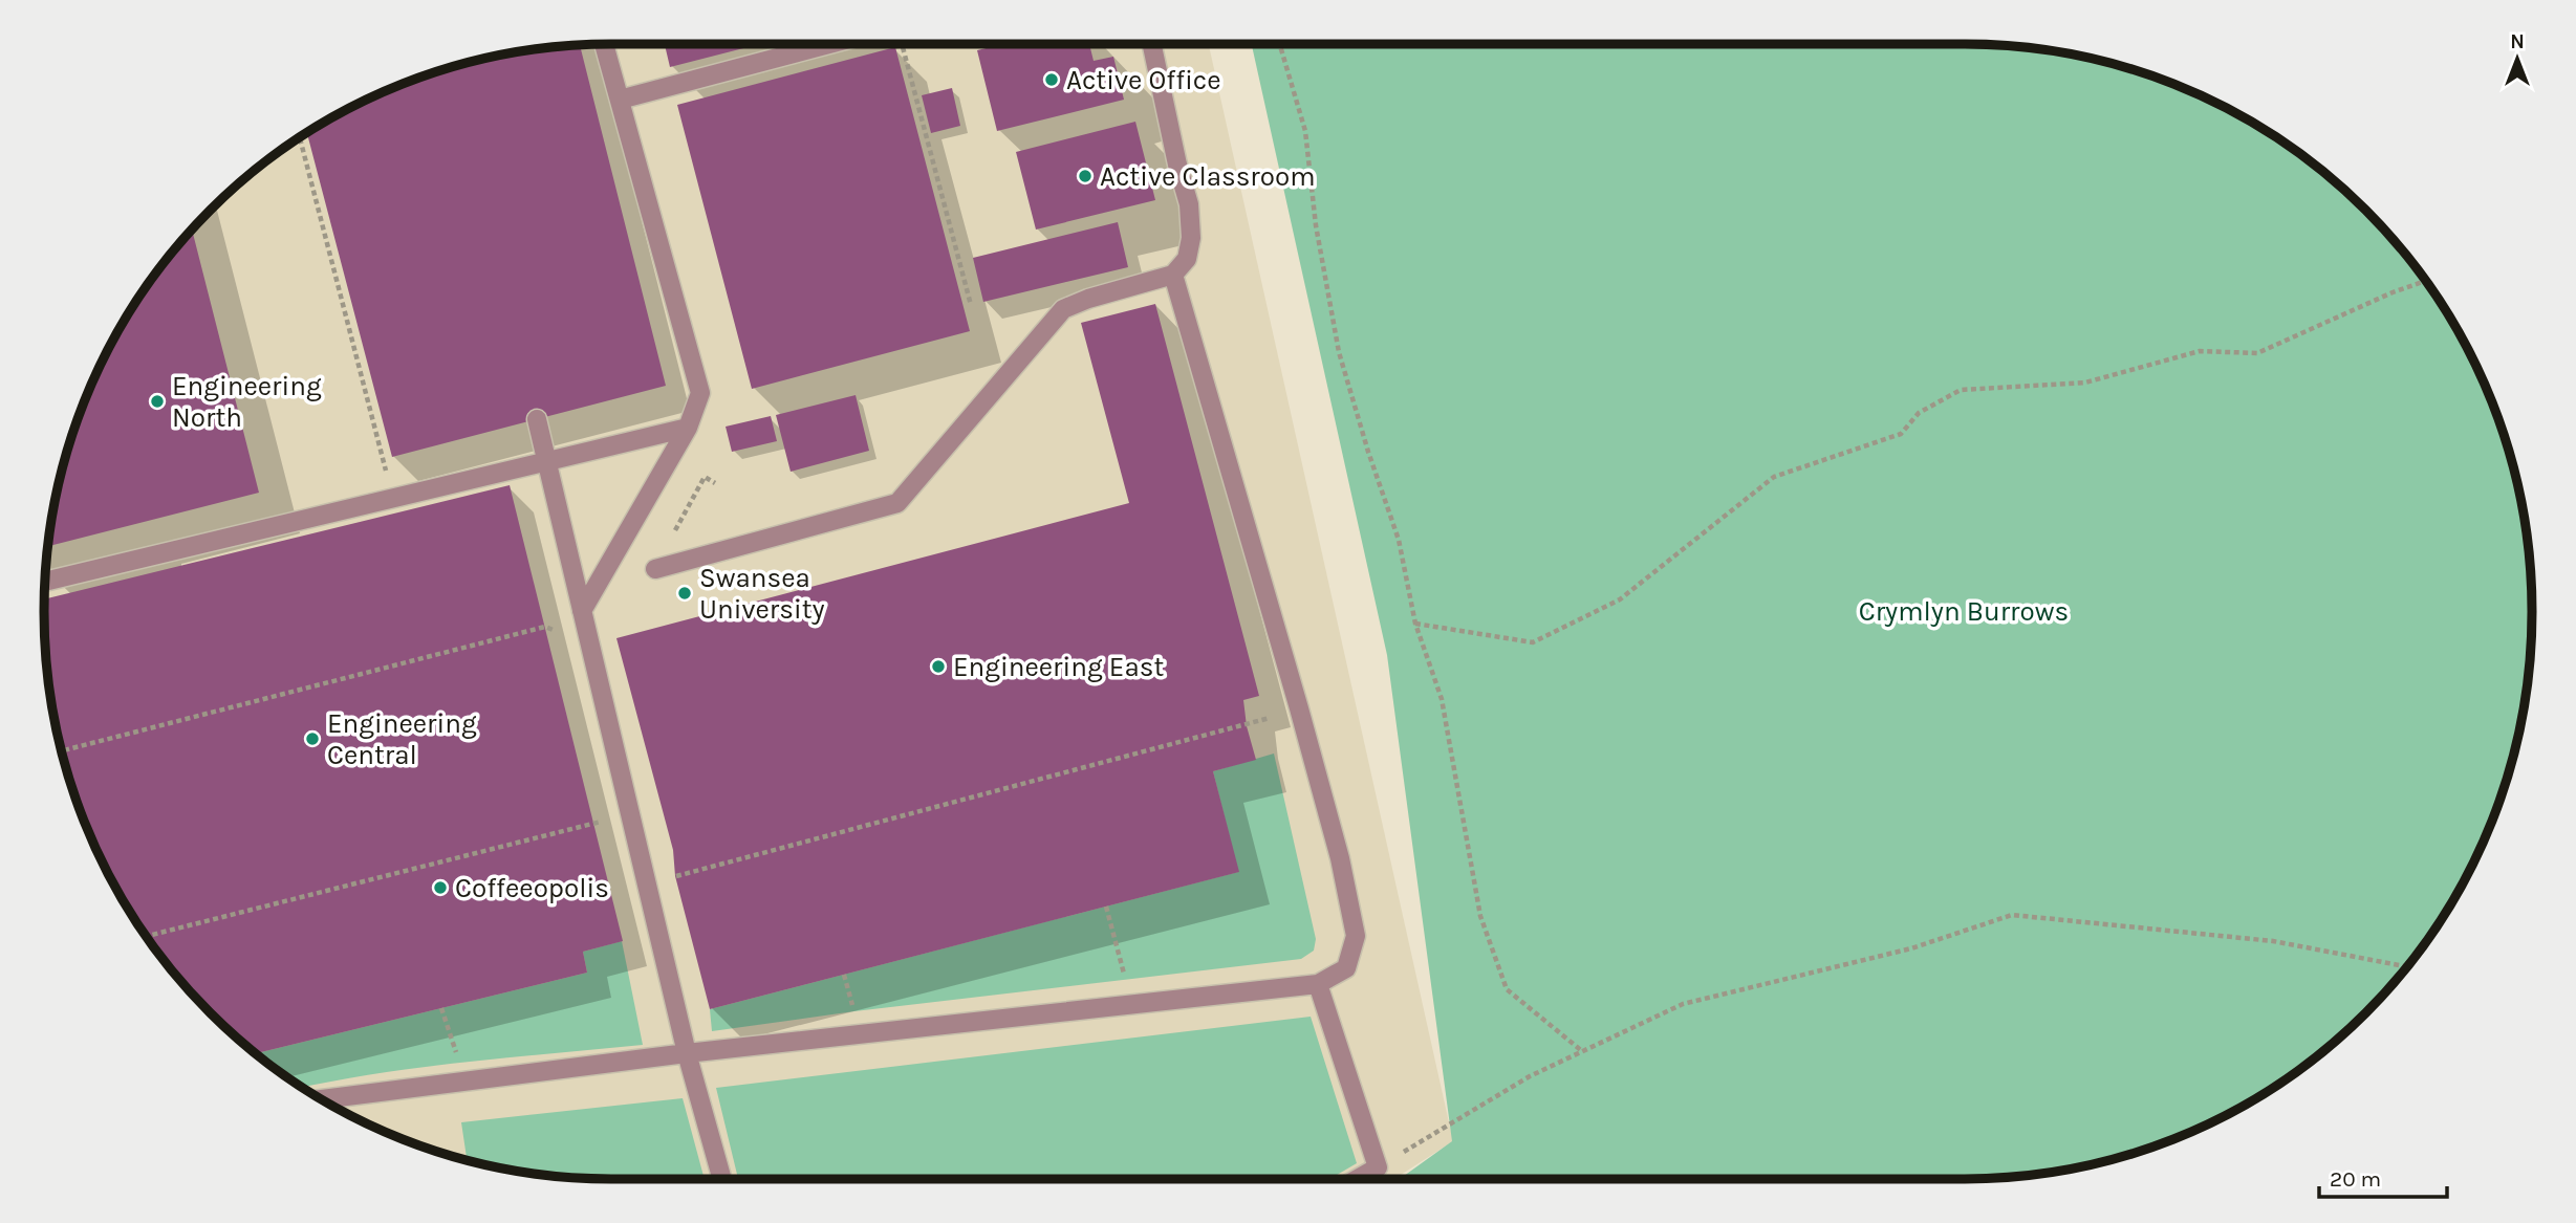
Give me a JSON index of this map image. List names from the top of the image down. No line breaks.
{"parks":["Crymlyn Burrows"],"places":["Active Office","Active Classroom","Engineering North","Swansea University","Engineering East","Engineering Central","Coffeeopolis"],"scale_bar":"20 m","north":"top"}
